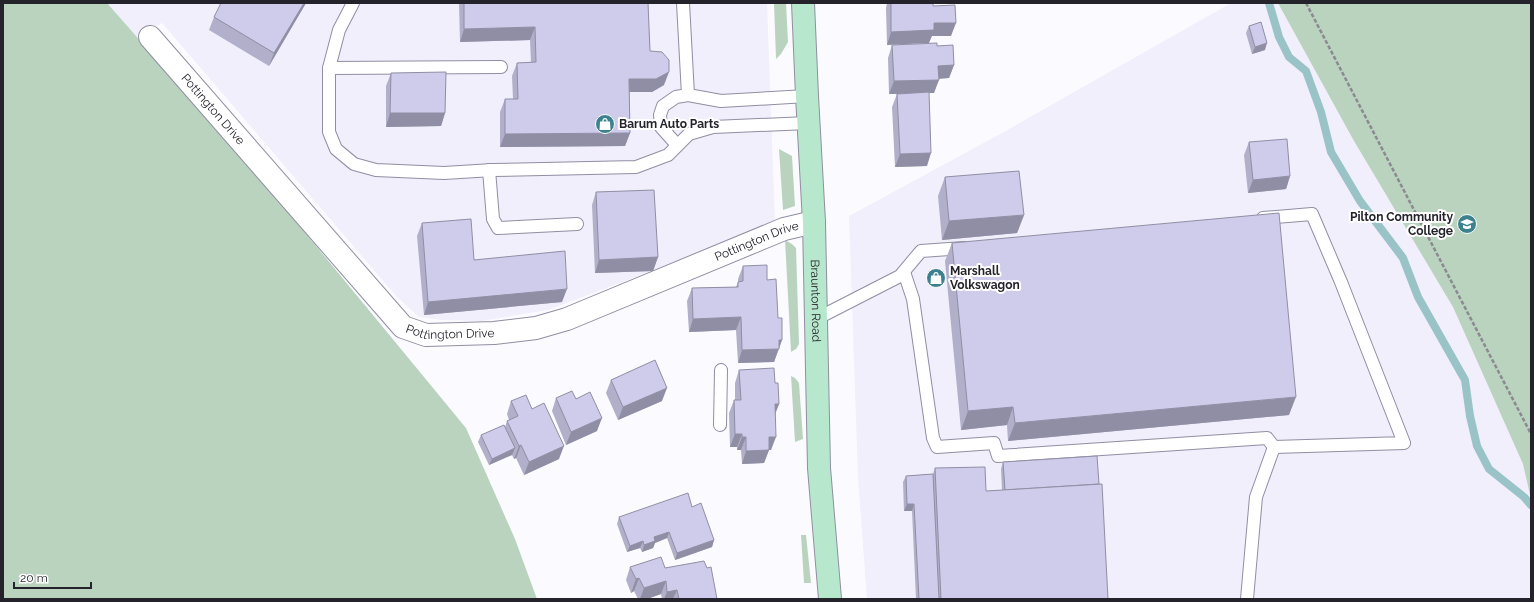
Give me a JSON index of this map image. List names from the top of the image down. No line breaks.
{"streets":{"main road":["Braunton Road"],"street":["Pottington Drive"]},"crossings":[["Pottington Drive","Braunton Road"]],"places":{"shop":["Barum Auto Parts","Marshall Volkswagon"],"school or university":["Pilton Community College"]},"scale_bar":"20 m"}
